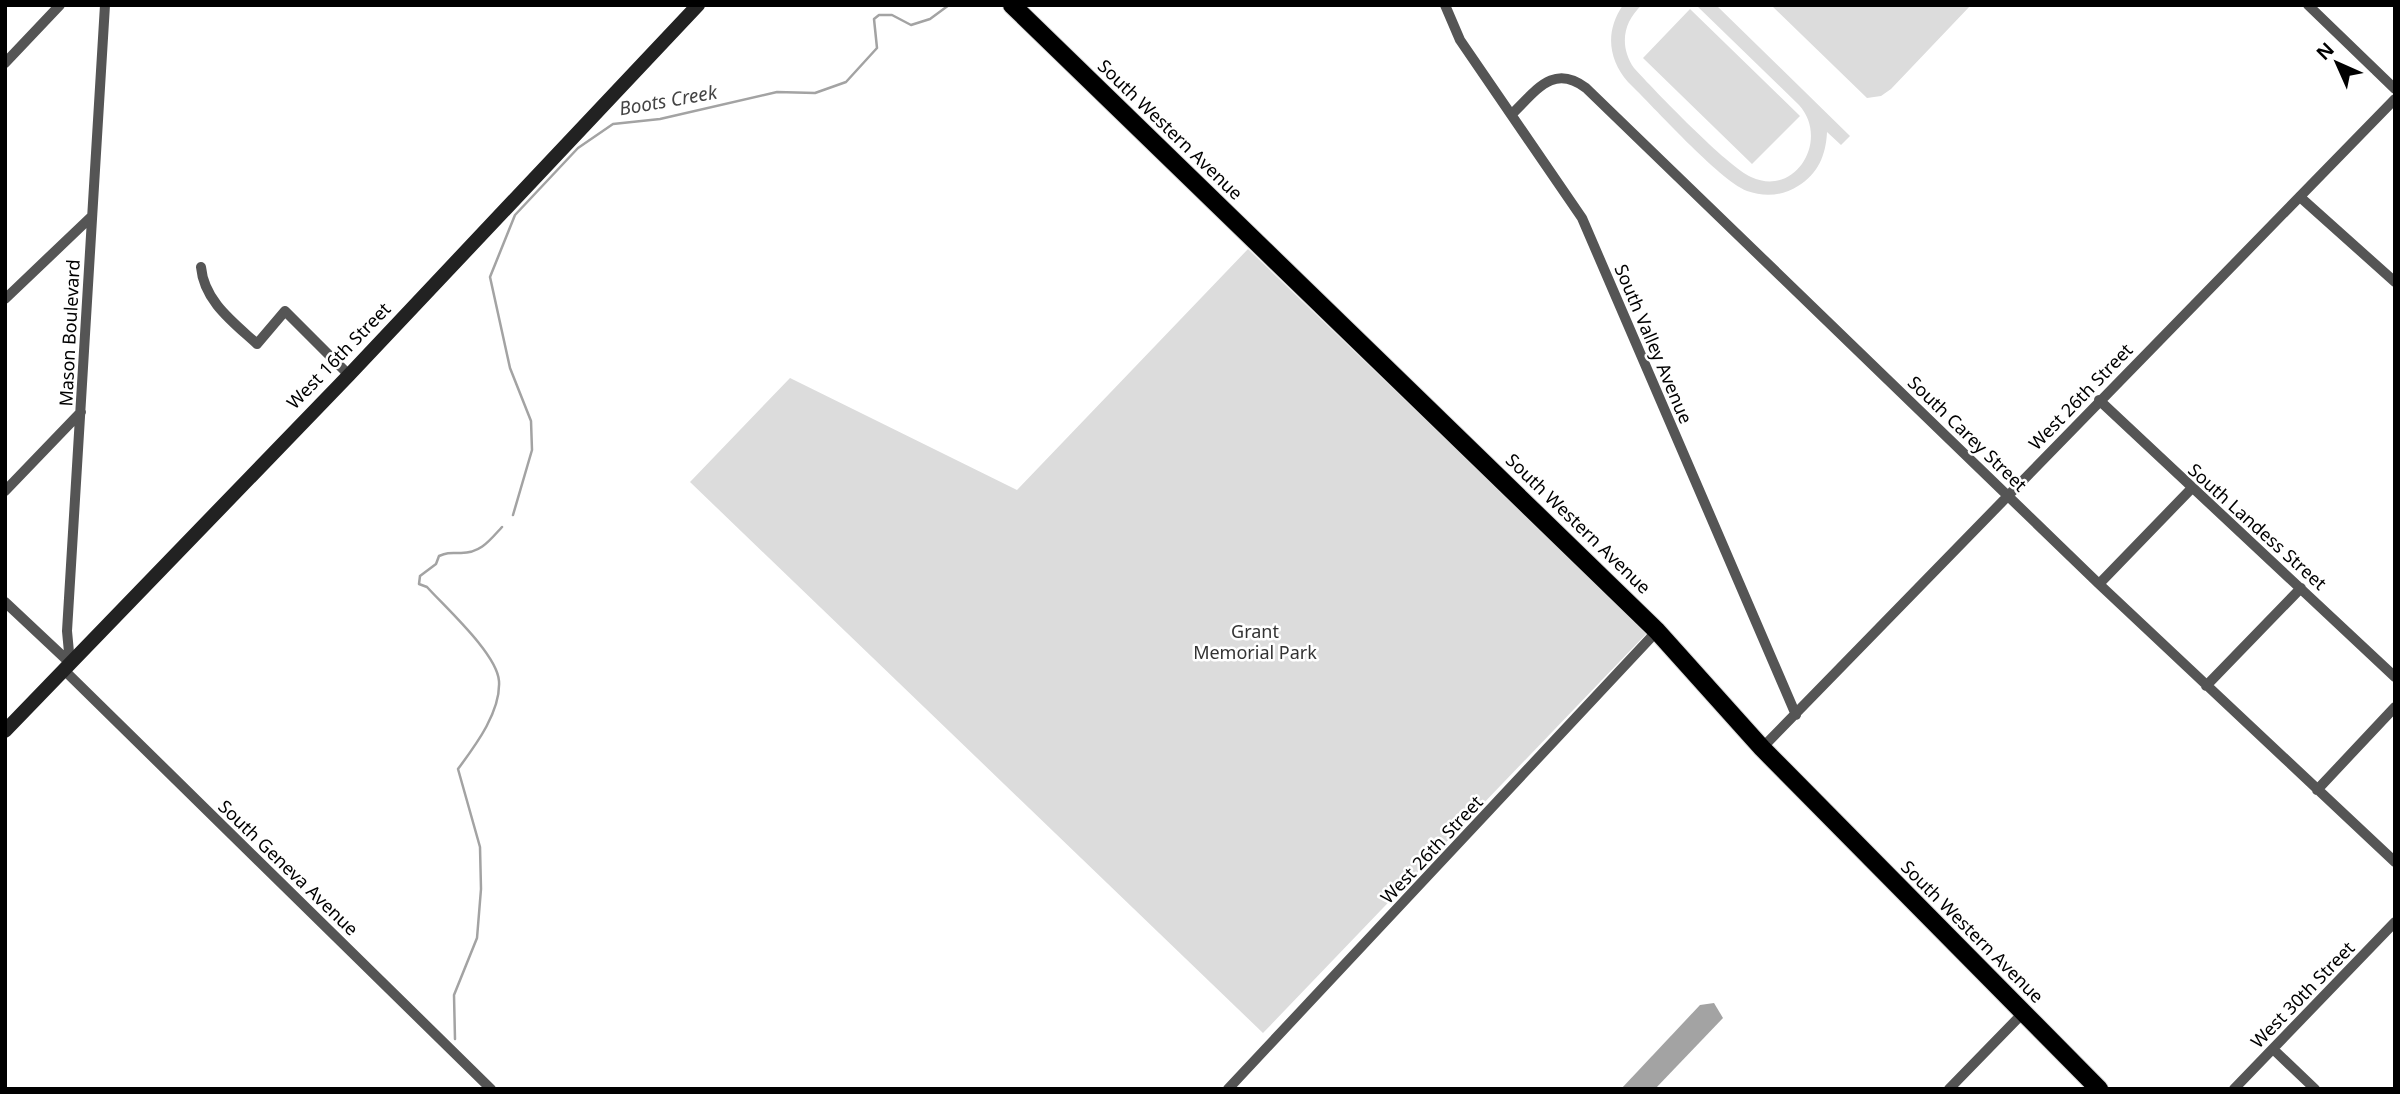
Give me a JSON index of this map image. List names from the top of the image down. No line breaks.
{"streets":{"highway":["South Western Avenue"],"street":["Mason Boulevard","South Valley Avenue","West 16th Street","West 26th Street","South Carey Street","South Landess Street","South Geneva Avenue","West 30th Street"]},"crossings":[["South Western Avenue","West 26th Street"],["Mason Boulevard","West 16th Street"],["Mason Boulevard","South Geneva Avenue"],["South Valley Avenue","West 26th Street"],["South Valley Avenue","South Carey Street"],["West 16th Street","South Geneva Avenue"],["West 26th Street","South Carey Street"],["West 26th Street","South Landess Street"]],"water":["Boots Creek"],"parks":["Grant Memorial Park"],"north":"top left"}
